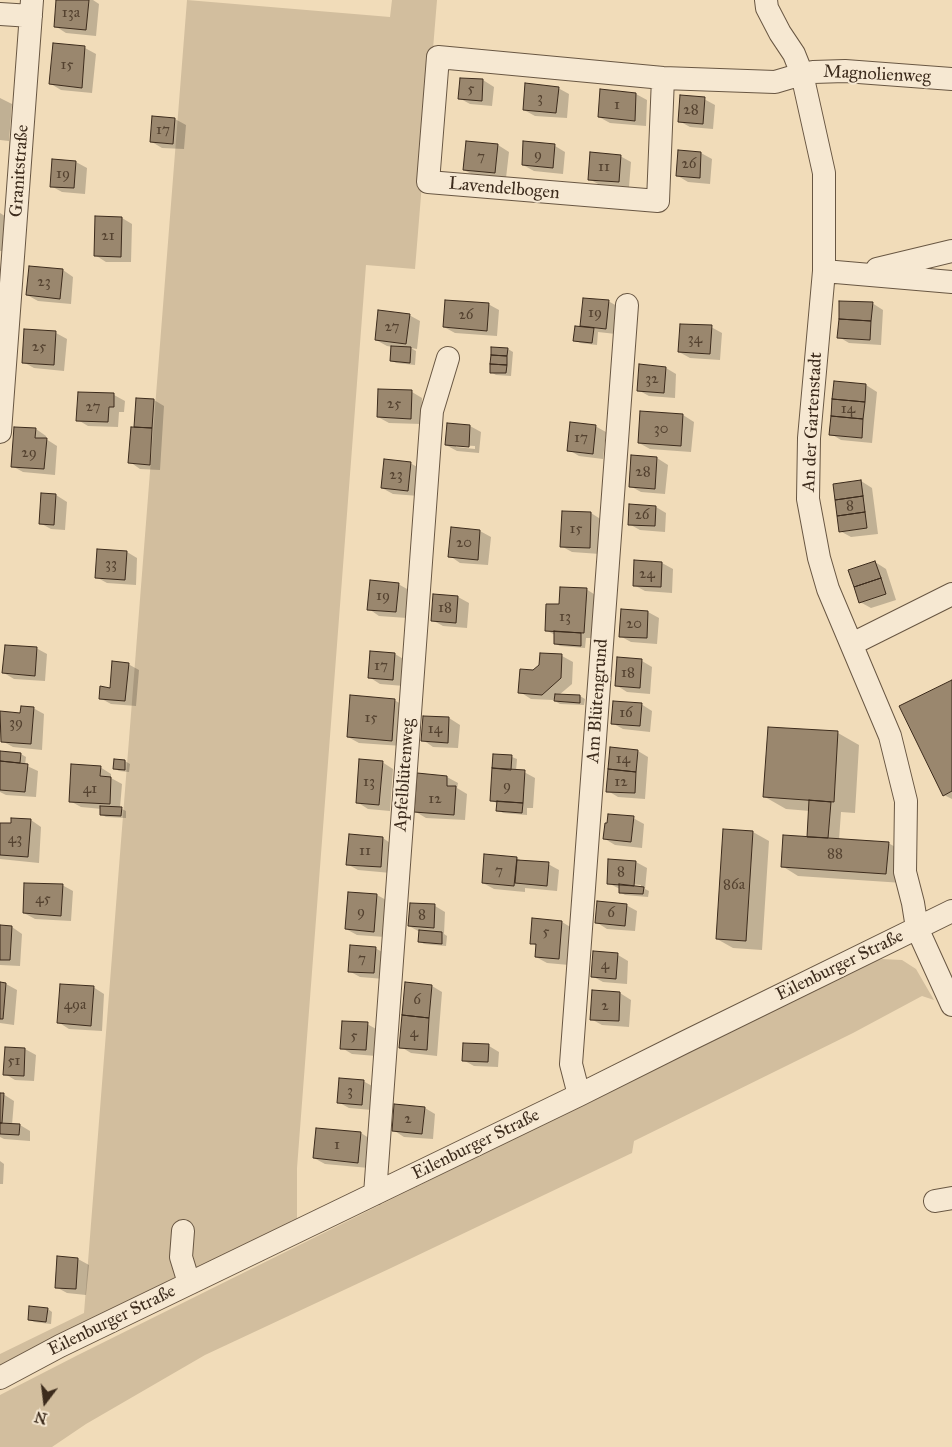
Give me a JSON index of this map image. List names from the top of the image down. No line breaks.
{"streets":{"street":["Magnolienweg","Granitstraße","Lavendelbogen","An der Gartenstadt","Am Blütengrund","Apfelblütenweg","Eilenburger Straße"]},"crossings":[["Magnolienweg","Lavendelbogen"],["Magnolienweg","An der Gartenstadt"],["Lavendelbogen","An der Gartenstadt"],["An der Gartenstadt","Eilenburger Straße"],["Am Blütengrund","Eilenburger Straße"],["Apfelblütenweg","Eilenburger Straße"]],"house_numbers":["13a","15","5","3","1","28","17","9","7","26","11","19","21","23","19","26","27","34","25","32","25","27","14","30","17","29","28","23","8","26","15","20","33","24","19","18","13","20","17","18","16","15","39","14","14","13","12","9","41","12","43","11","88","7","8","86a","45","9","6","8","5","7","4","6","49a","2","4","5","51","3","2","1"],"north":"bottom"}
